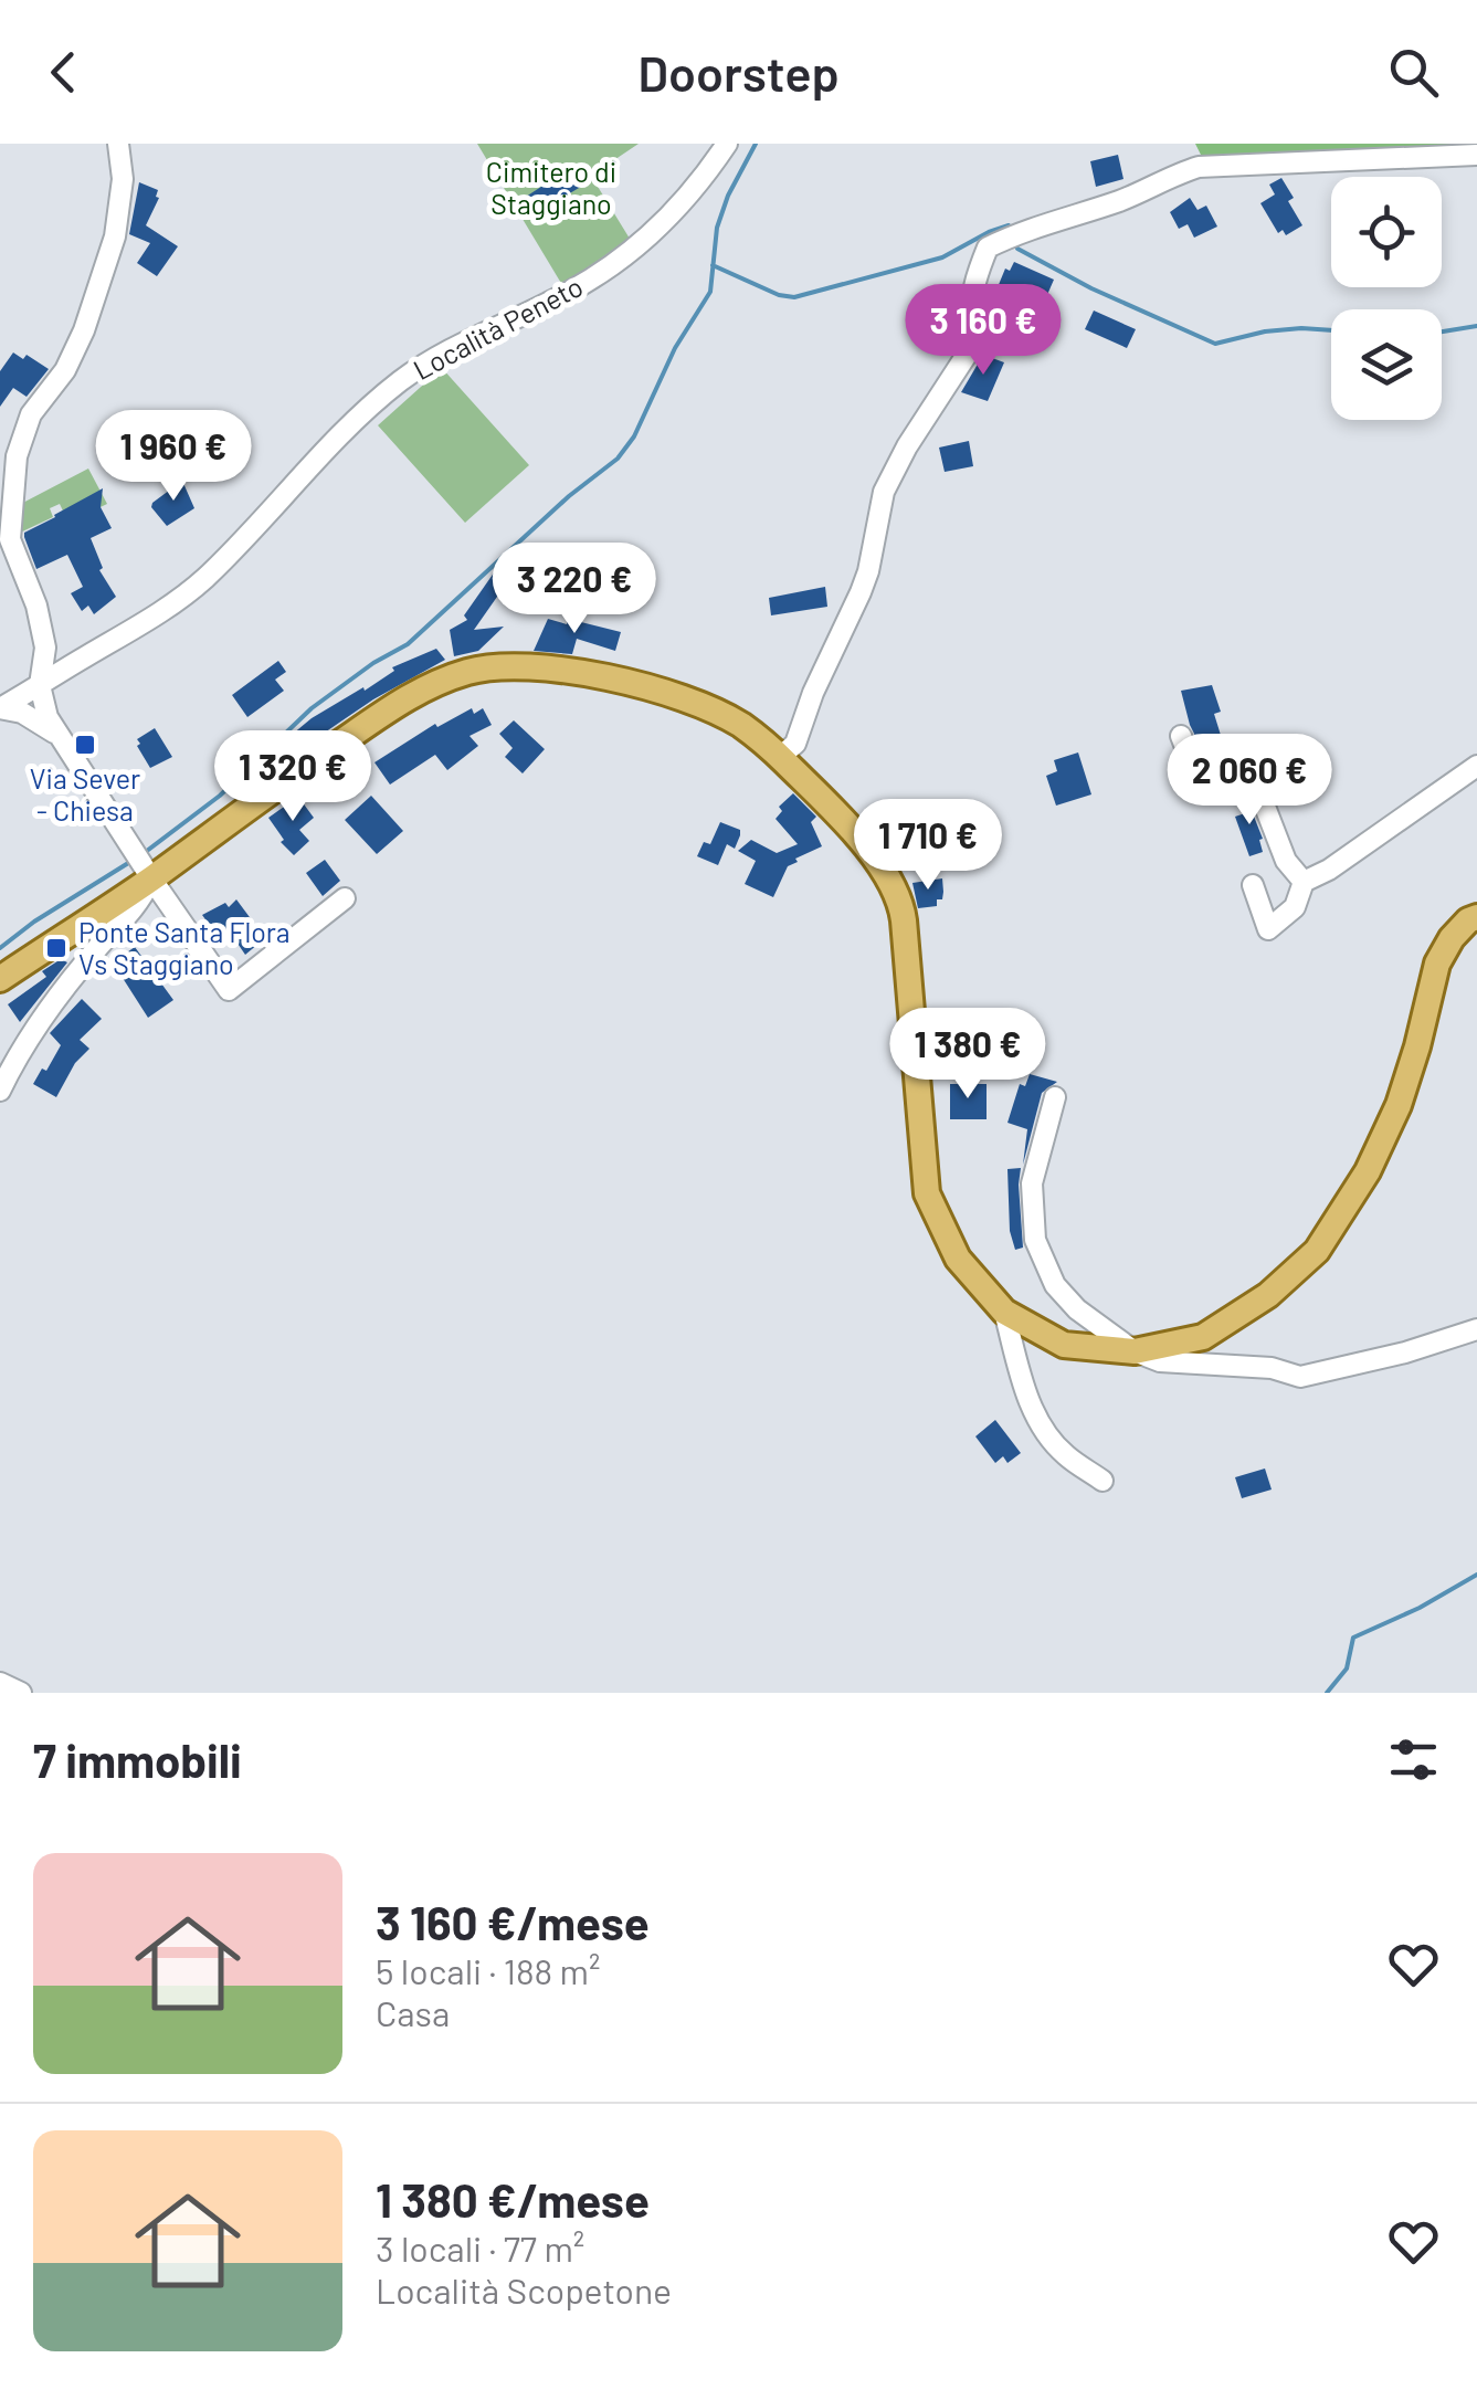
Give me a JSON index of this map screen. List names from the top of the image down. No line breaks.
{"streets":{"street":["Località Peneto"]},"parks":["Cimitero di Staggiano"],"places":{"transit":["Via Sever - Chiesa","Ponte Santa Flora Vs Staggiano"]},"page":{"header":"Doorstep","price":["3 160 €","1 960 €","3 220 €","1 320 €","2 060 €","1 710 €","1 380 €"],"heading":"7 immobili","list":[{"name":"3 160 €/mese","note":"5 locali · 188 m² · Casa"},{"name":"1 380 €/mese","note":"3 locali · 77 m² · Località Scopetone"}]}}
